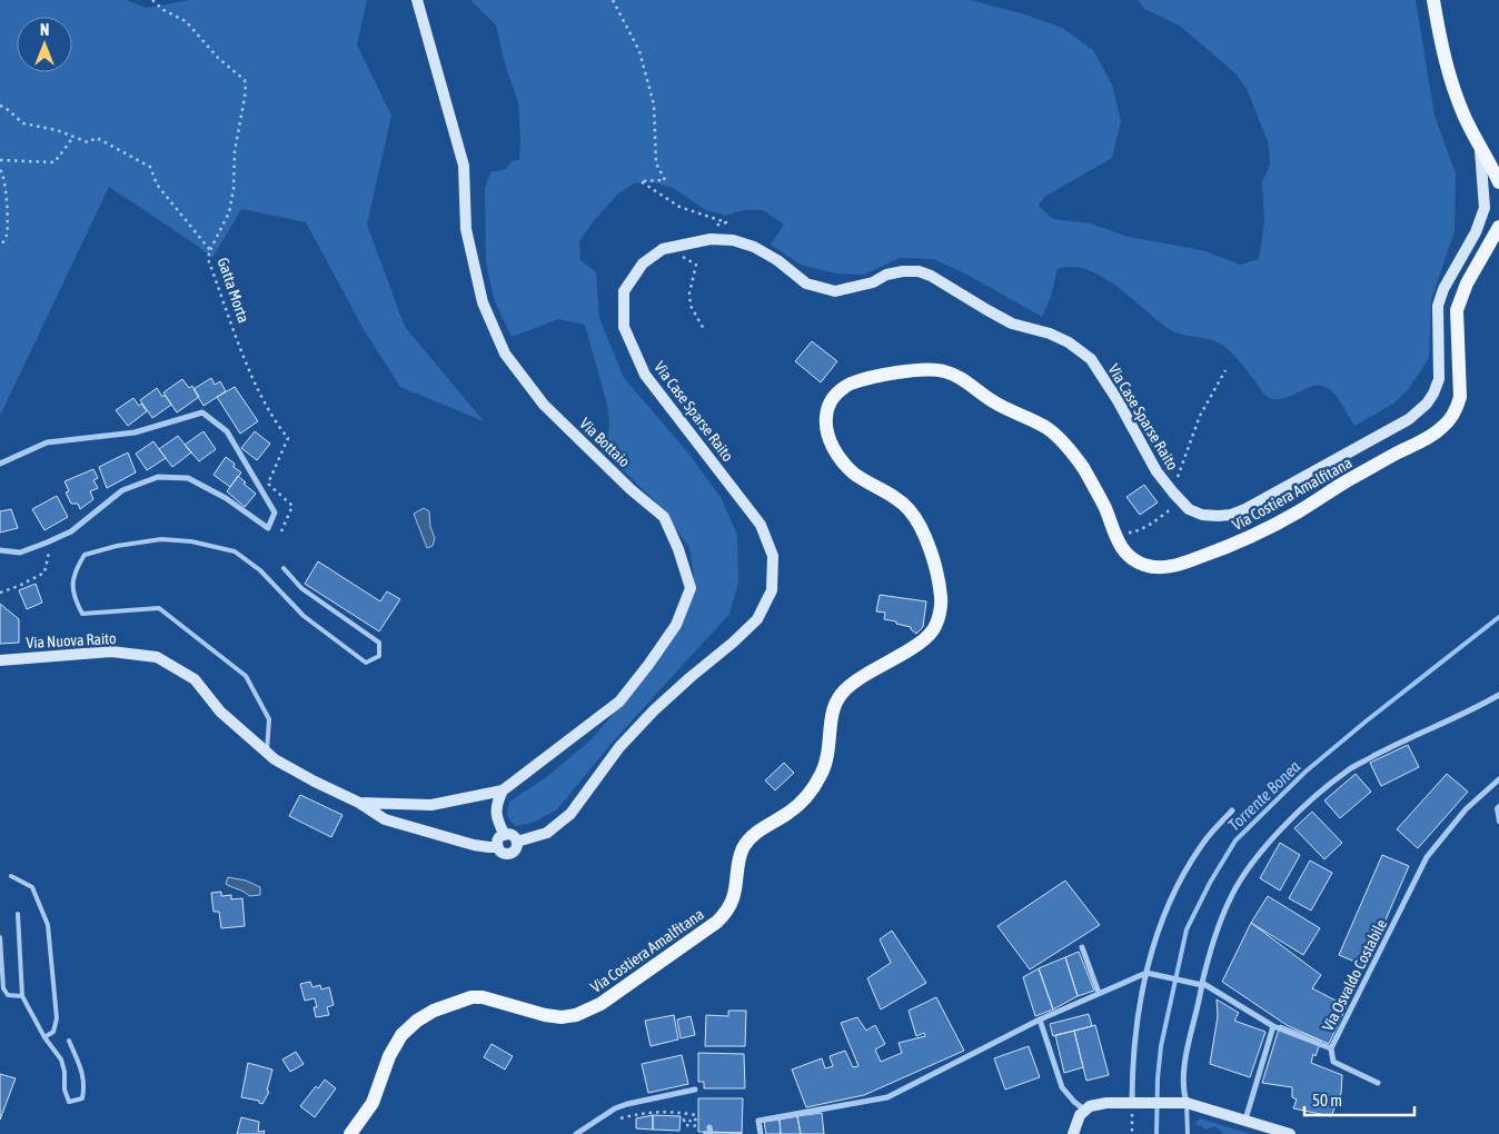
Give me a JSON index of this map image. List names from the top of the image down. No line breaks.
{"streets":{"main road":["Via Costiera Amalfitana"],"street":["Via Case Sparse Raito","Via Bottaio","Via Nuova Raito","Via Osvaldo Costabile"],"path":["Gatta Morta"]},"crossings":[["Via Case Sparse Raito","Via Nuova Raito"]],"water":["Torrente Bonea"],"scale_bar":"50 m","north":"top"}
